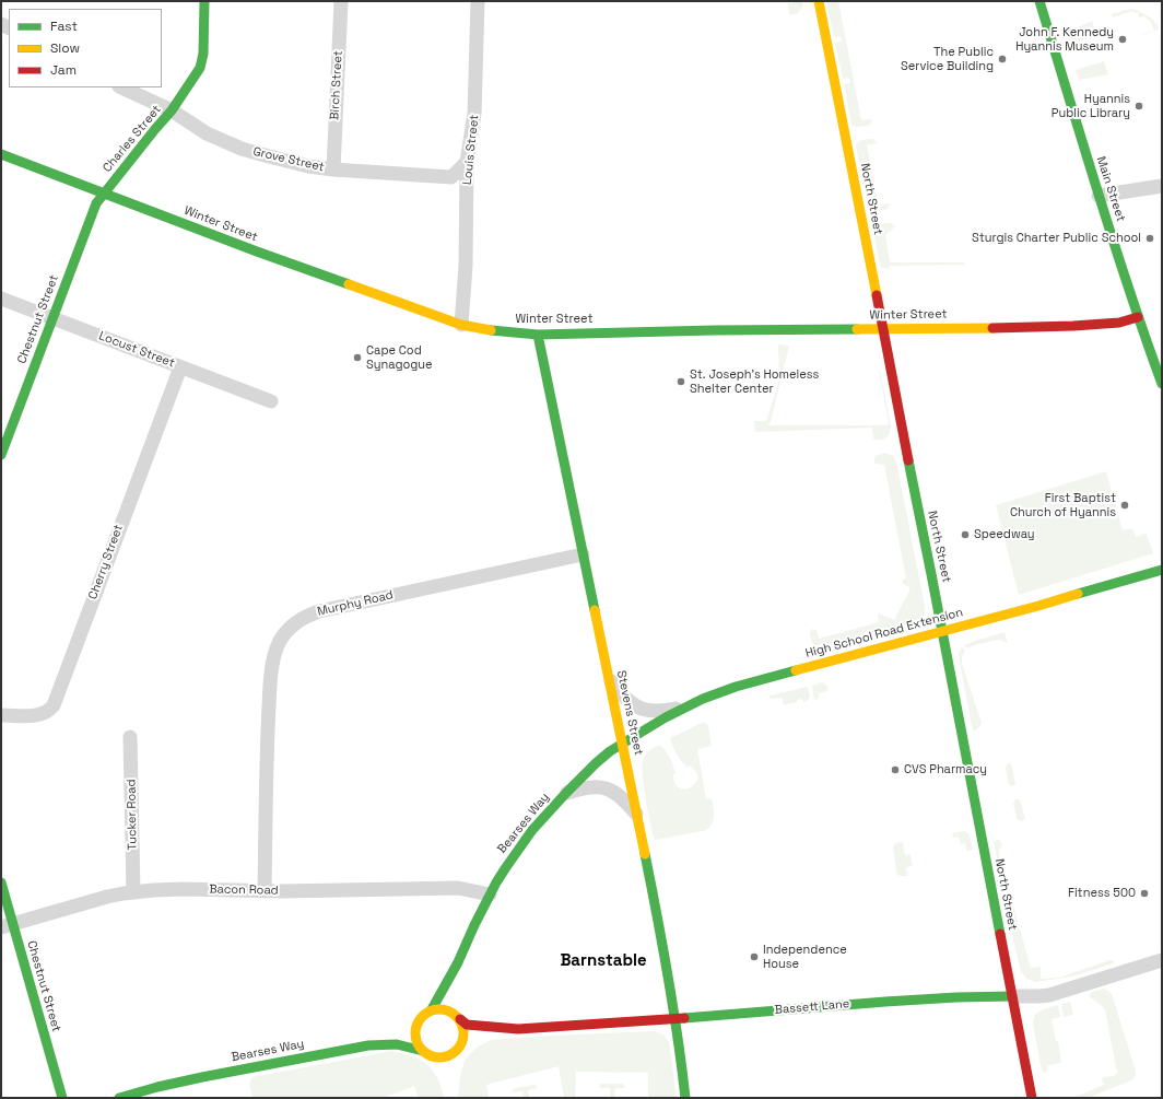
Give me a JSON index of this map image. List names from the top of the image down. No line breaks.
{"streets":{"street":["Birch Street","Charles Street","Louis Street","Grove Street","Main Street","North Street","Winter Street","Chestnut Street","Locust Street","Cherry Street","Murphy Road","High School Road Extension","Stevens Street","Tucker Road","Bearses Way","Bacon Road","Bassett Lane"]},"crossings":[["Birch Street","Grove Street"],["Charles Street","Grove Street"],["Charles Street","Winter Street"],["Charles Street","Chestnut Street"],["Louis Street","Grove Street"],["Louis Street","Winter Street"],["Main Street","Winter Street"],["North Street","Winter Street"],["North Street","High School Road Extension"],["North Street","Bassett Lane"],["Winter Street","Chestnut Street"],["Winter Street","Stevens Street"],["Chestnut Street","Locust Street"],["Chestnut Street","Bacon Road"],["Locust Street","Cherry Street"],["Murphy Road","Stevens Street"],["Murphy Road","Bacon Road"],["High School Road Extension","Stevens Street"],["High School Road Extension","Bearses Way"],["Stevens Street","Bearses Way"],["Stevens Street","Bassett Lane"],["Tucker Road","Bacon Road"],["Bearses Way","Bacon Road"],["Bearses Way","Bassett Lane"]],"districts":["Barnstable"],"places":["John F. Kennedy Hyannis Museum","The Public Service Building","Hyannis Public Library","Sturgis Charter Public School","Cape Cod Synagogue","St. Joseph's Homeless Shelter Center","First Baptist Church of Hyannis","Speedway","CVS Pharmacy","Fitness 500","Independence House"],"legend":["Fast","Slow","Jam"]}
